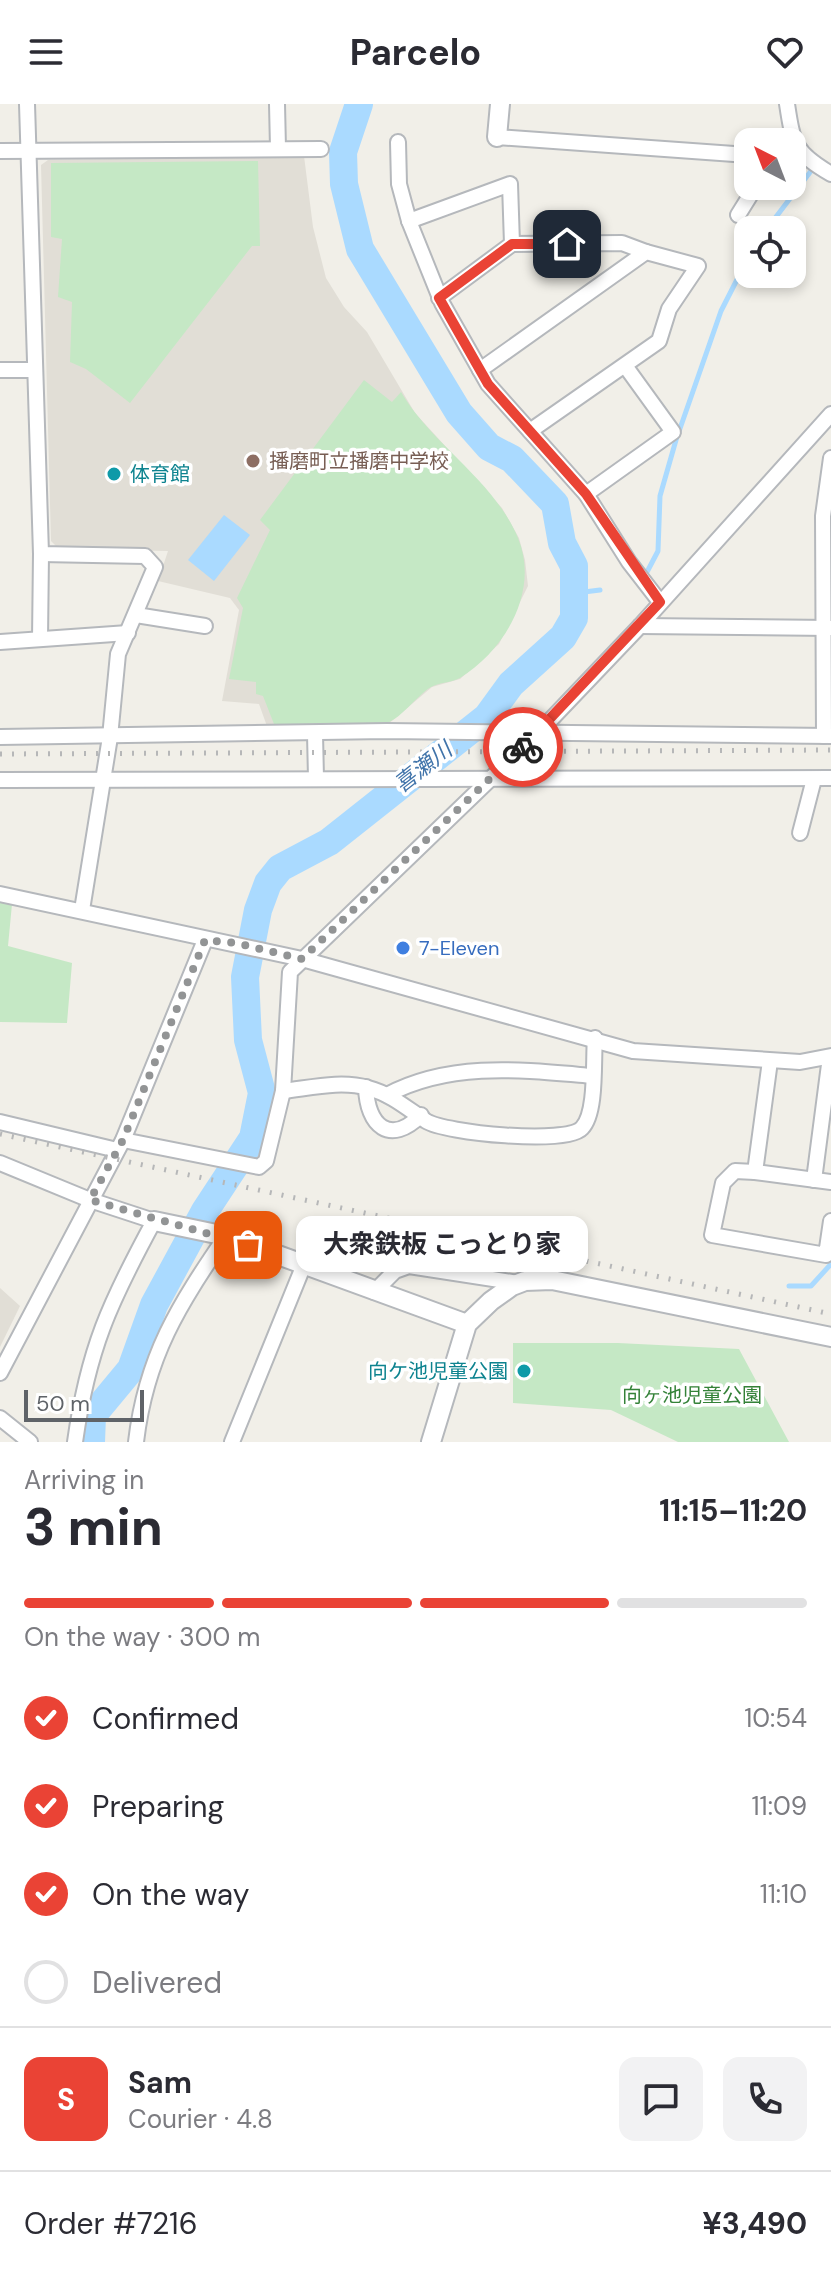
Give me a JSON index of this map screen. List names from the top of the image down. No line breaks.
{"water":["喜瀬川"],"parks":["向ヶ池児童公園"],"places":["播磨町立播磨中学校","体育館","7-Eleven","大衆鉄板 こっとり家","向ケ池児童公園"],"scale_bar":"50 m","north":"top left","page":{"header":"Parcelo","bubble":"大衆鉄板 こっとり家","scale":"50 m","heading":["3 min","Arriving in","11:15–11:20"],"panel":["Sam","Courier · 4.8","Order #7216","¥3,490"],"bar":"On the way · 300 m","list":[["Confirmed","10:54"],["Preparing","11:09"],["On the way","11:10"],"Delivered"],"round":"S"}}
